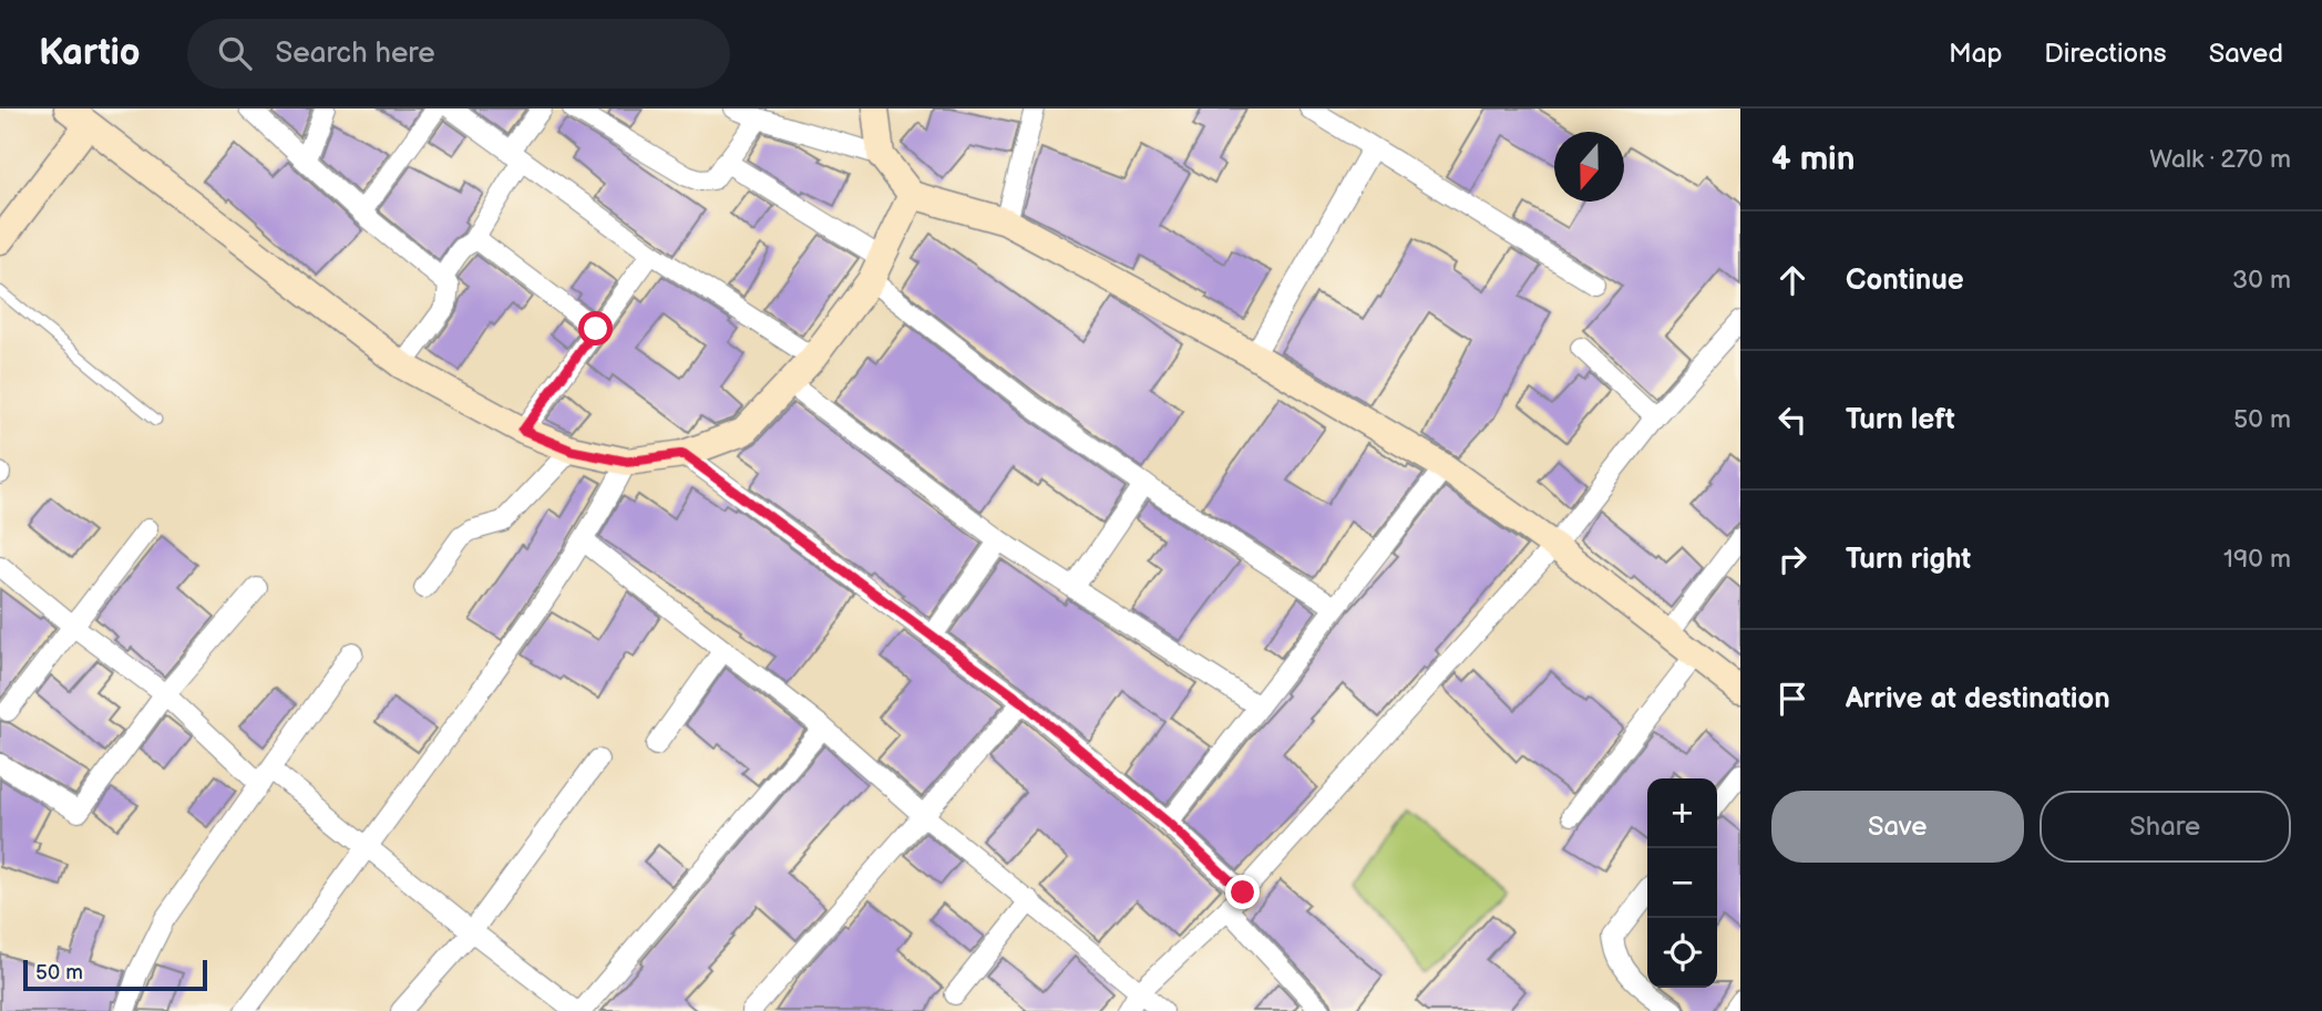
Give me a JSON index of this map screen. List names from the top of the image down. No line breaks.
{"scale_bar":"50 m","north":"bottom","page":{"header":"Kartio","search":"Search here","nav":["Map","Directions","Saved"],"heading":["4 min","Walk · 270 m"],"list":[["Continue","30 m"],["Turn left","50 m"],["Turn right","190 m"],"Arrive at destination"],"buttons":["Save","Share"],"map_buttons":["+","−"],"scale":"50 m"}}
